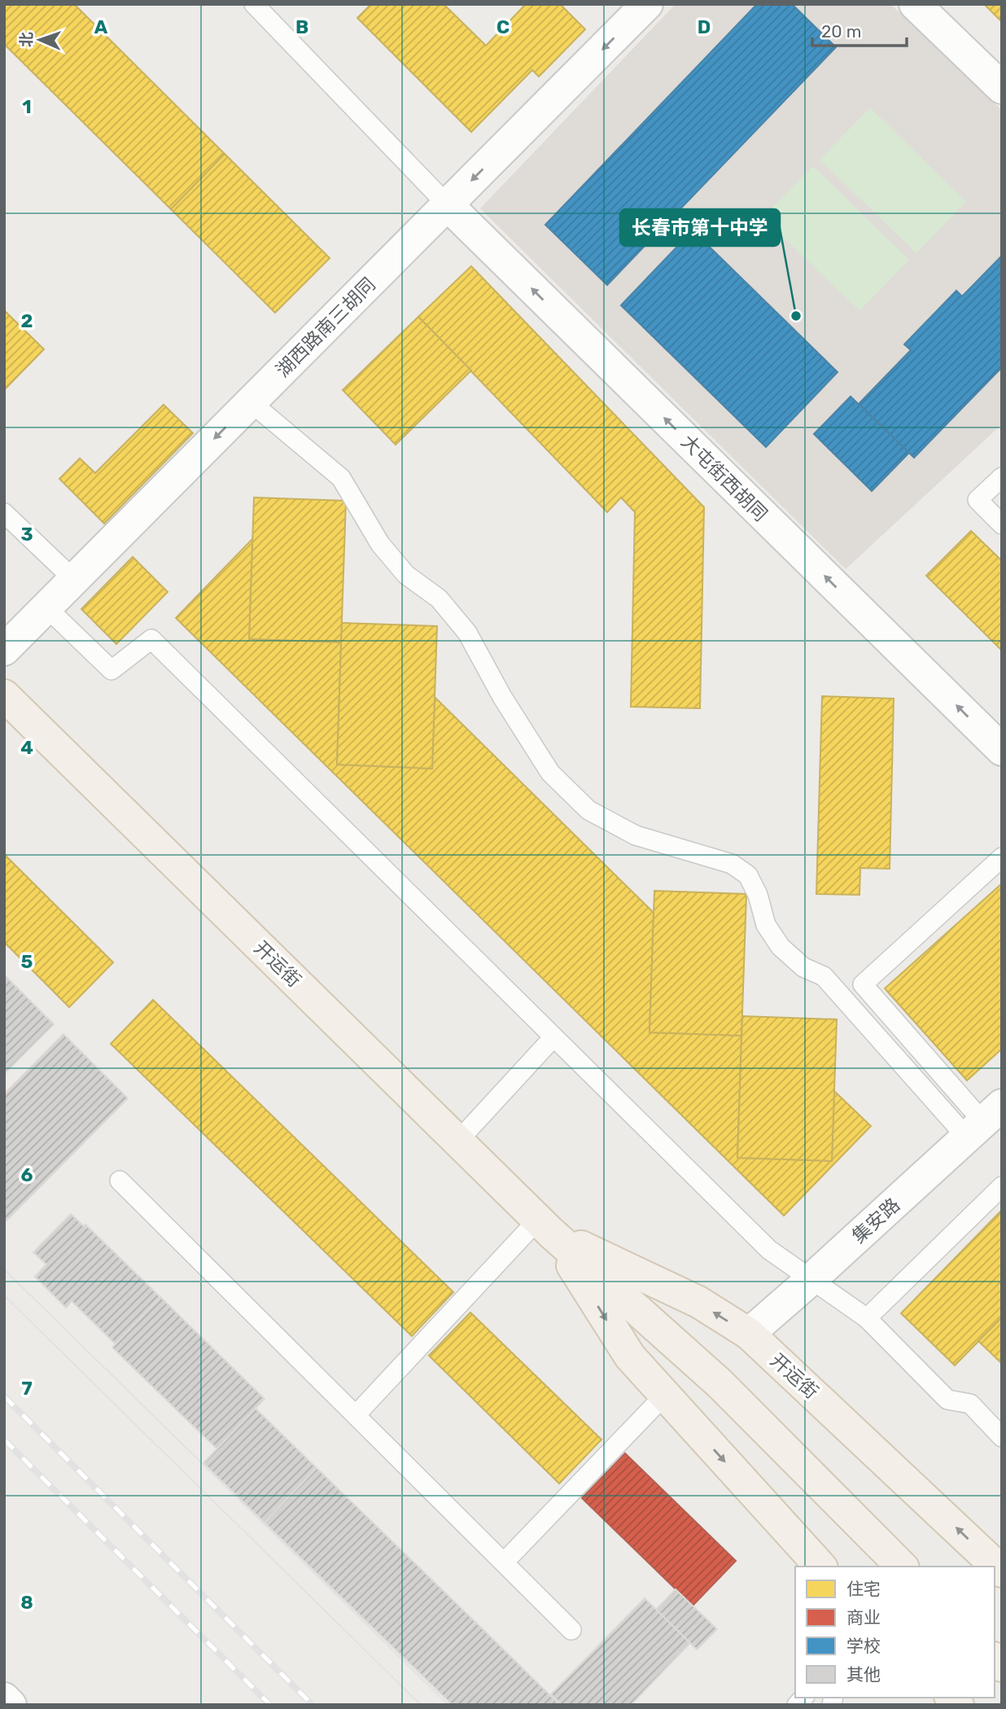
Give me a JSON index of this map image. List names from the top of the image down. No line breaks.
{"streets":{"main road":["开运街"],"street":["湖西路南三胡同","大屯街西胡同","集安路"]},"crossings":[["湖西路南三胡同","大屯街西胡同"],["开运街","集安路"]],"one_way":["湖西路南三胡同","大屯街西胡同"],"places":["长春市第十中学"],"legend":["住宅","商业","学校","其他"],"scale_bar":"20 m","north":"left","grid":{"columns":["A","B","C","D"],"rows":["1","2","3","4","5","6","7","8"]}}
